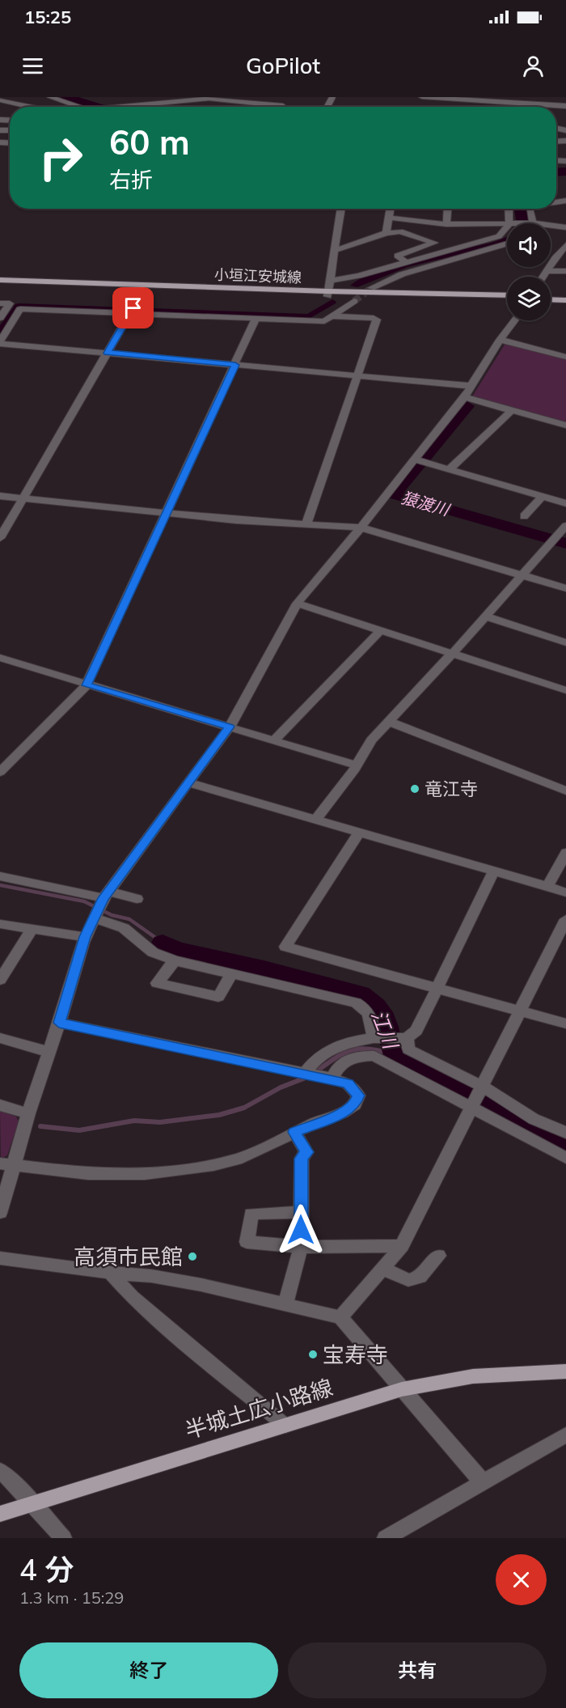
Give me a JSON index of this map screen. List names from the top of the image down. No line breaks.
{"streets":{"main road":["小垣江安城線","半城土広小路線"]},"water":["猿渡川","江川"],"places":["竜江寺","高須市民館","宝寿寺"],"page":{"status":"15:25","header":"GoPilot","turn":["60 m","右折"],"heading":["4 分","1.3 km · 15:29"],"buttons":["終了","共有"]}}
